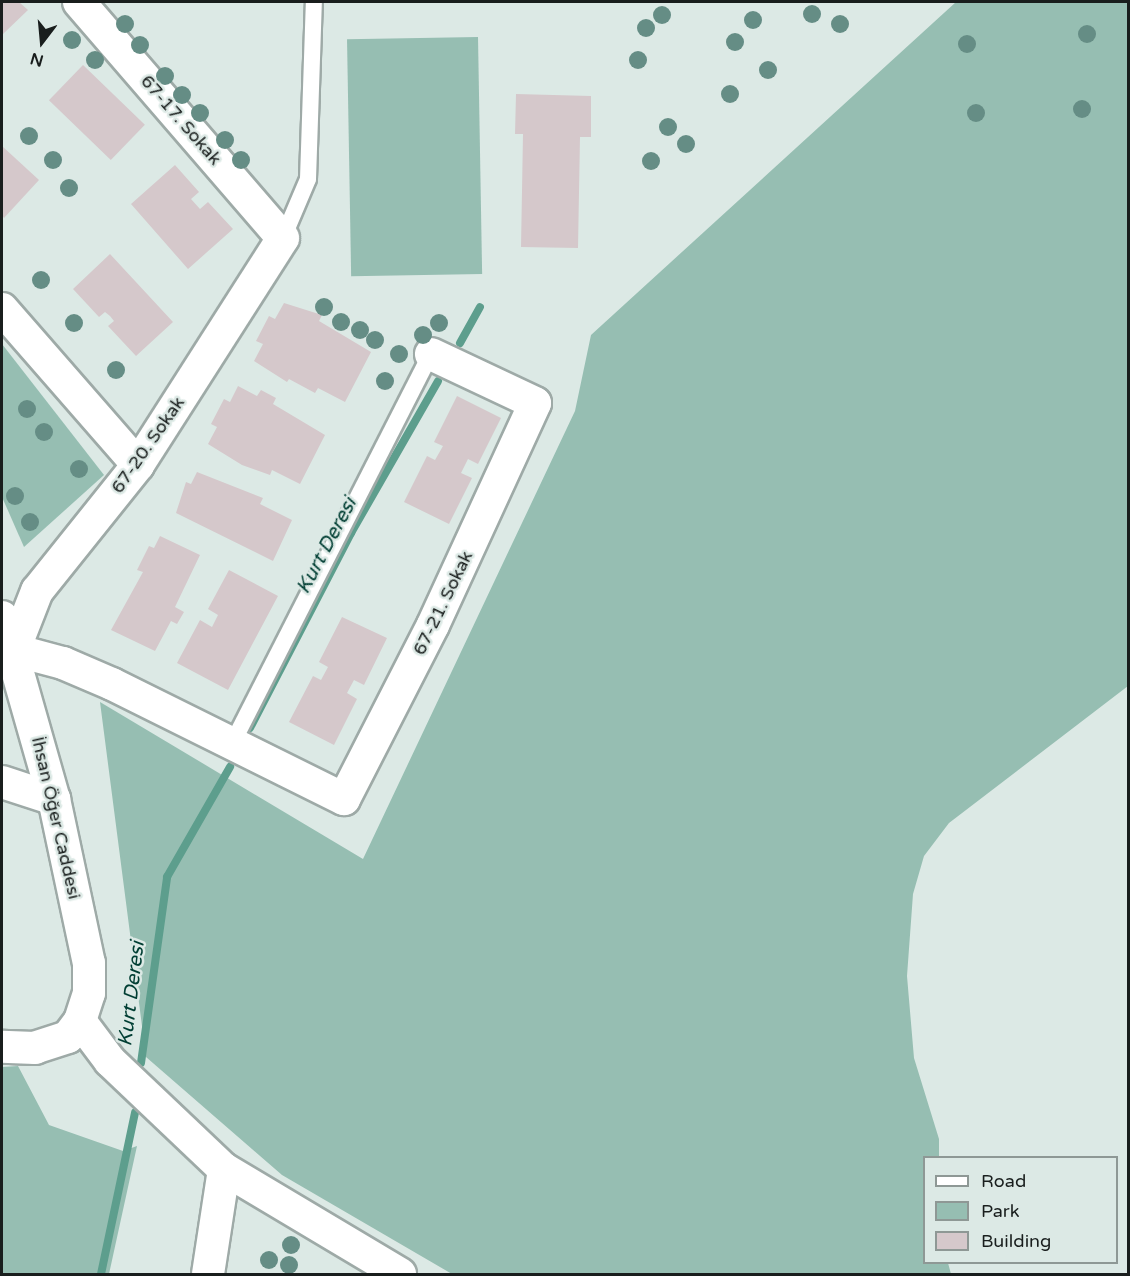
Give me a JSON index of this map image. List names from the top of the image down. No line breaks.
{"streets":{"street":["67-17. Sokak","67-20. Sokak","67-21. Sokak","İhsan Öğer Caddesi"]},"crossings":[["67-17. Sokak","67-20. Sokak"],["67-20. Sokak","İhsan Öğer Caddesi"]],"water":["Kurt Deresi"],"legend":["Road","Park","Building"],"north":"bottom"}
